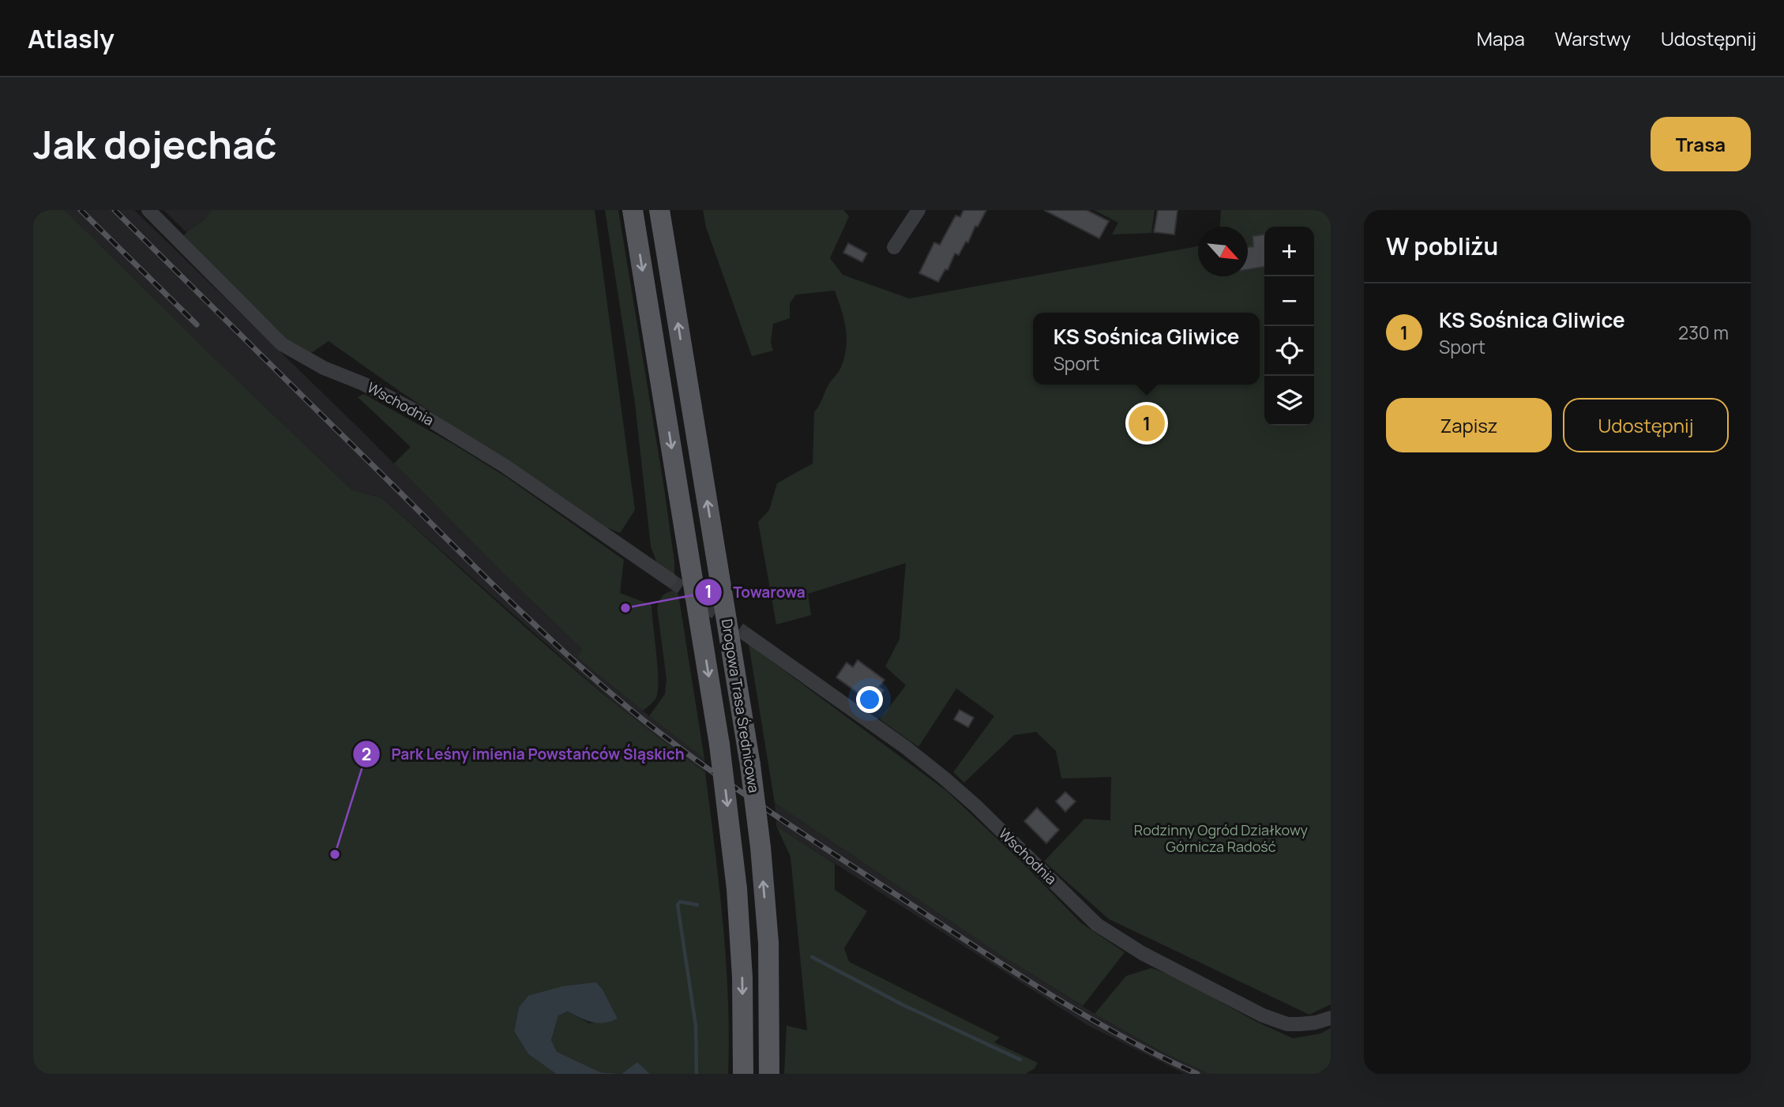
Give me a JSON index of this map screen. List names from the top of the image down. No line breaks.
{"streets":{"main road":["Drogowa Trasa Średnicowa"],"street":["Wschodnia"]},"parks":["Rodzinny Ogród Działkowy Górnicza Radość"],"places":["Towarowa","Park Leśny imienia Powstańców Śląskich"],"north":"bottom right","page":{"header":"Atlasly","nav":["Mapa","Warstwy","Udostępnij"],"buttons":["Trasa",["Zapisz","Udostępnij"]],"title":"Jak dojechać","heading":"W pobliżu","map_buttons":["+","−"],"list":[{"mark":"1","name":"KS Sośnica Gliwice","note":"Sport","value":"230 m"}],"popup":["KS Sośnica Gliwice","Sport"],"pins":"1"}}
